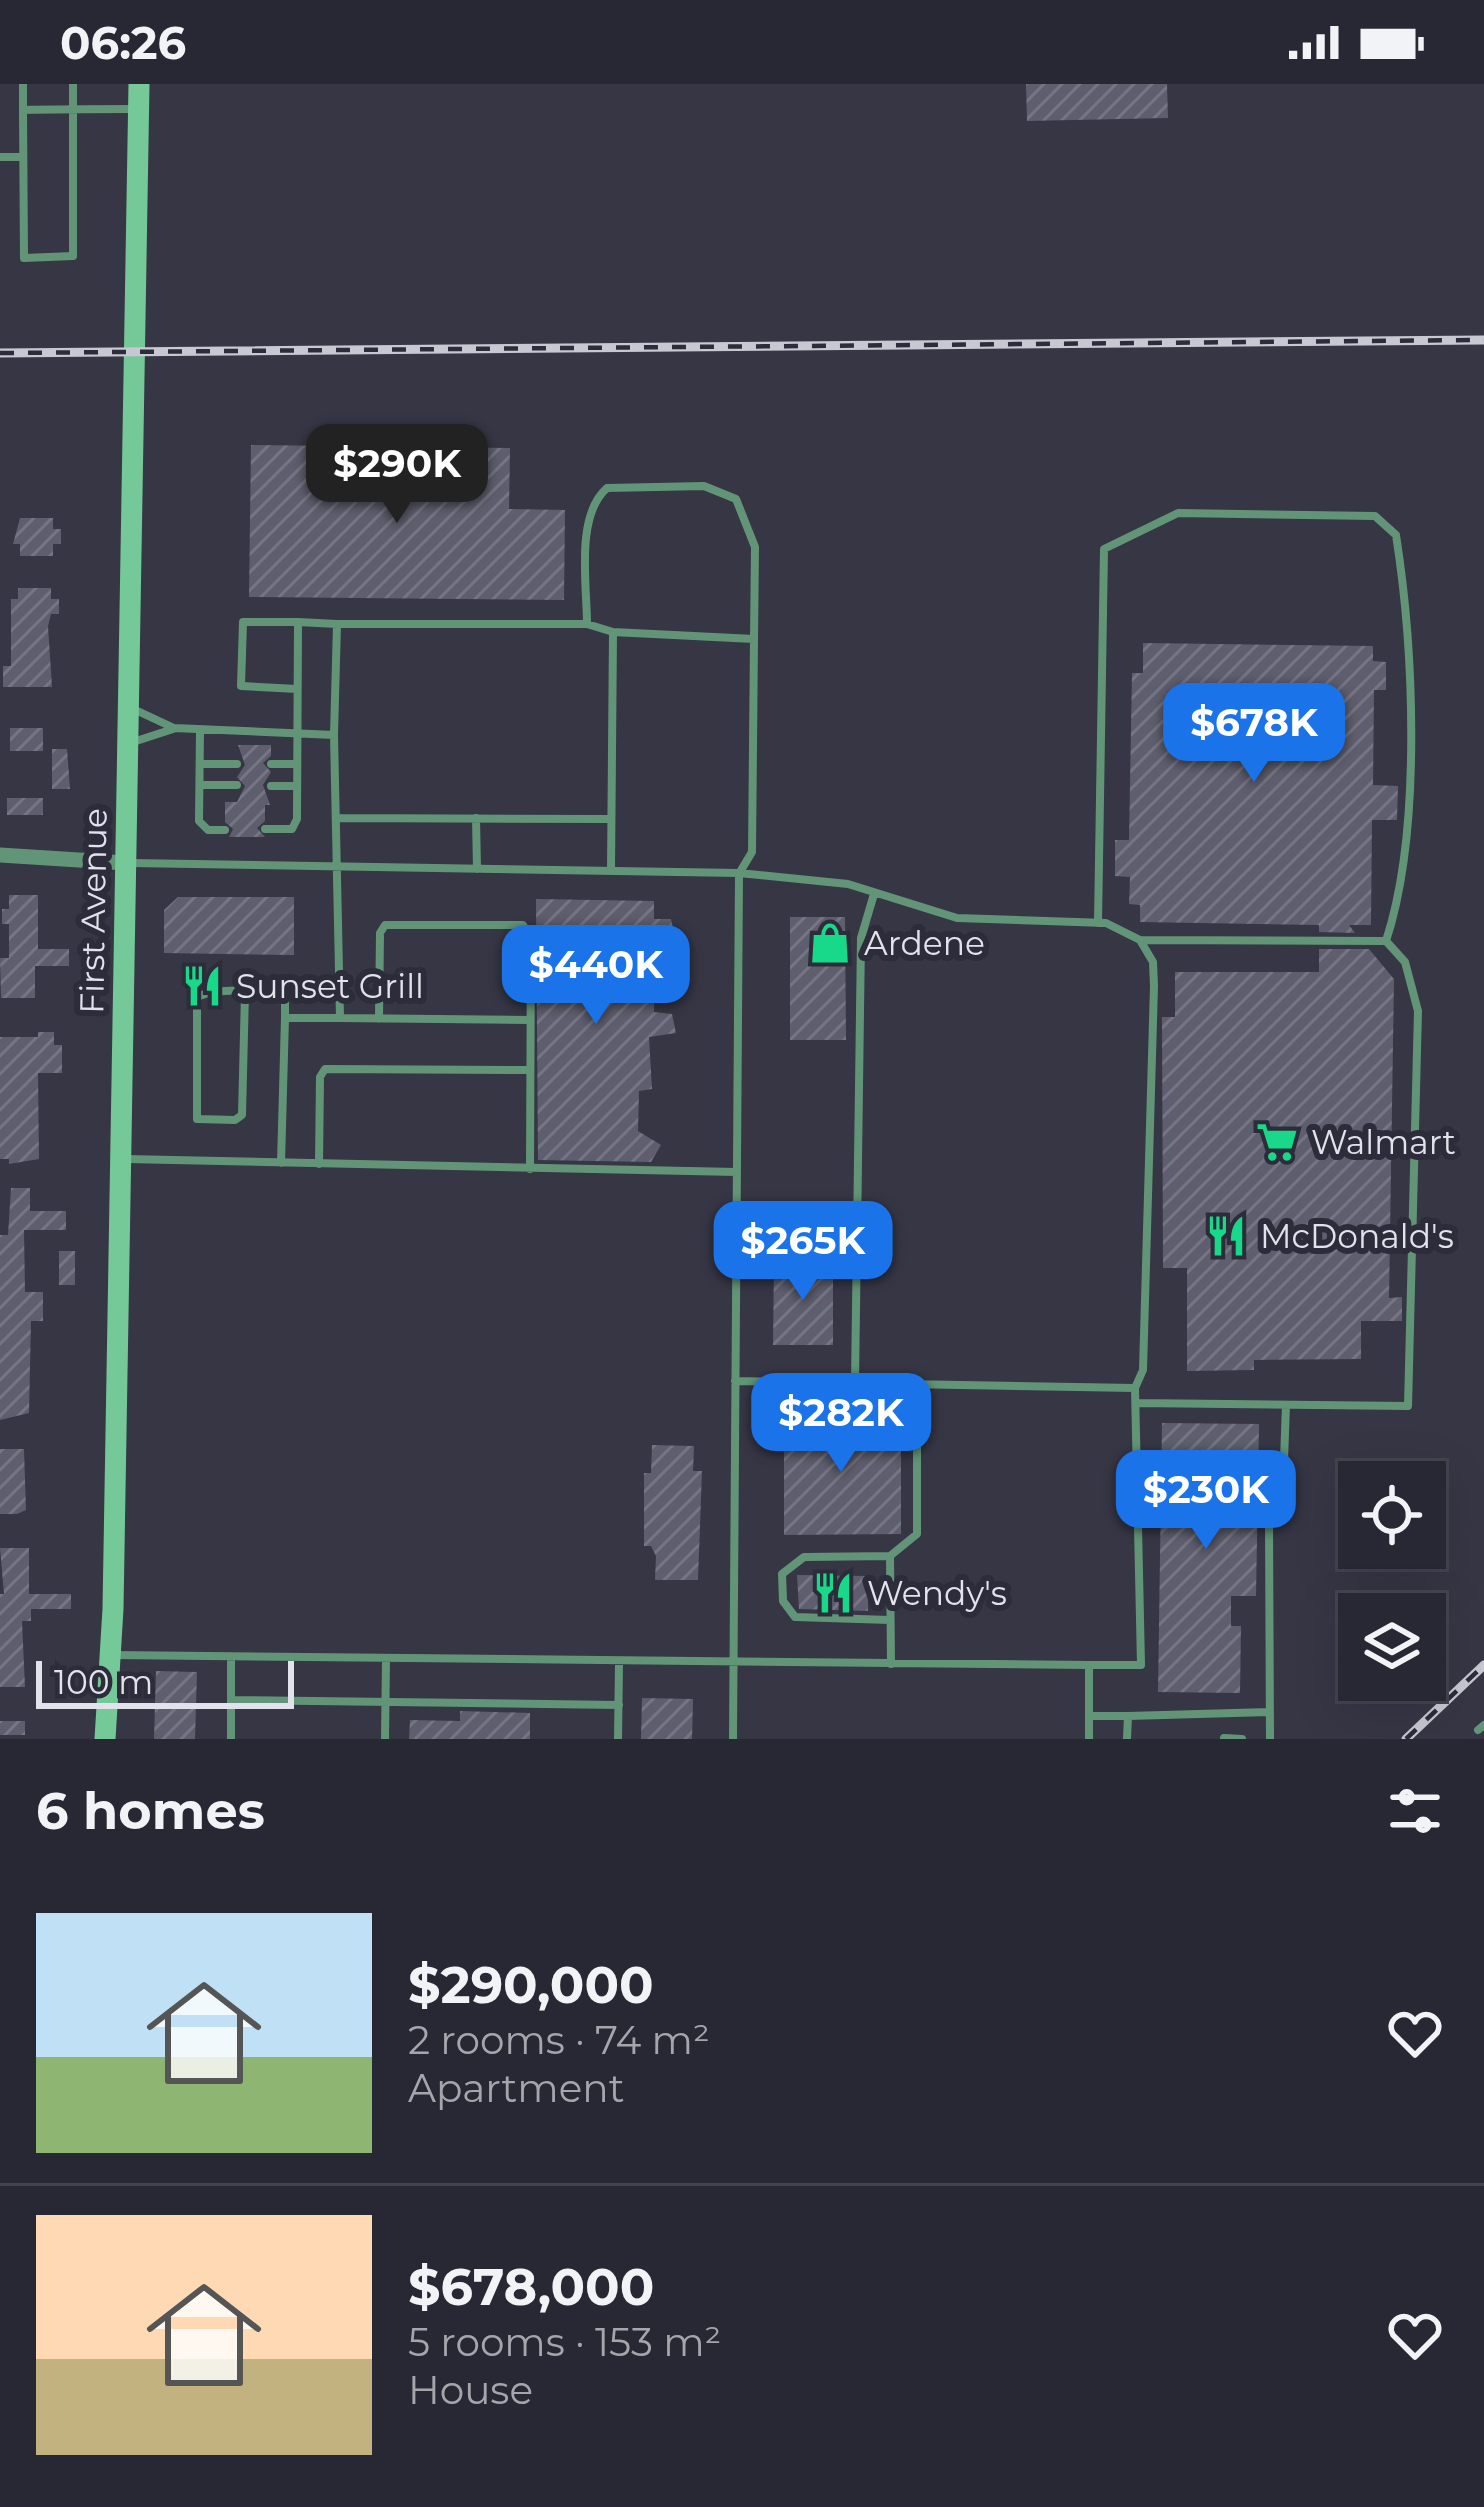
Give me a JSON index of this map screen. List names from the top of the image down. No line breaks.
{"streets":{"main road":["First Avenue"]},"places":{"shop":["Ardene"],"restaurant":["Sunset Grill","McDonald's","Wendy's"],"supermarket":["Walmart"]},"scale_bar":"100 m","page":{"status":"06:26","price":["$290K","$678K","$440K","$265K","$282K","$230K"],"scale":"100 m","heading":"6 homes","list":[{"name":"$290,000","note":"2 rooms · 74 m² · Apartment"},{"name":"$678,000","note":"5 rooms · 153 m² · House"}]}}
